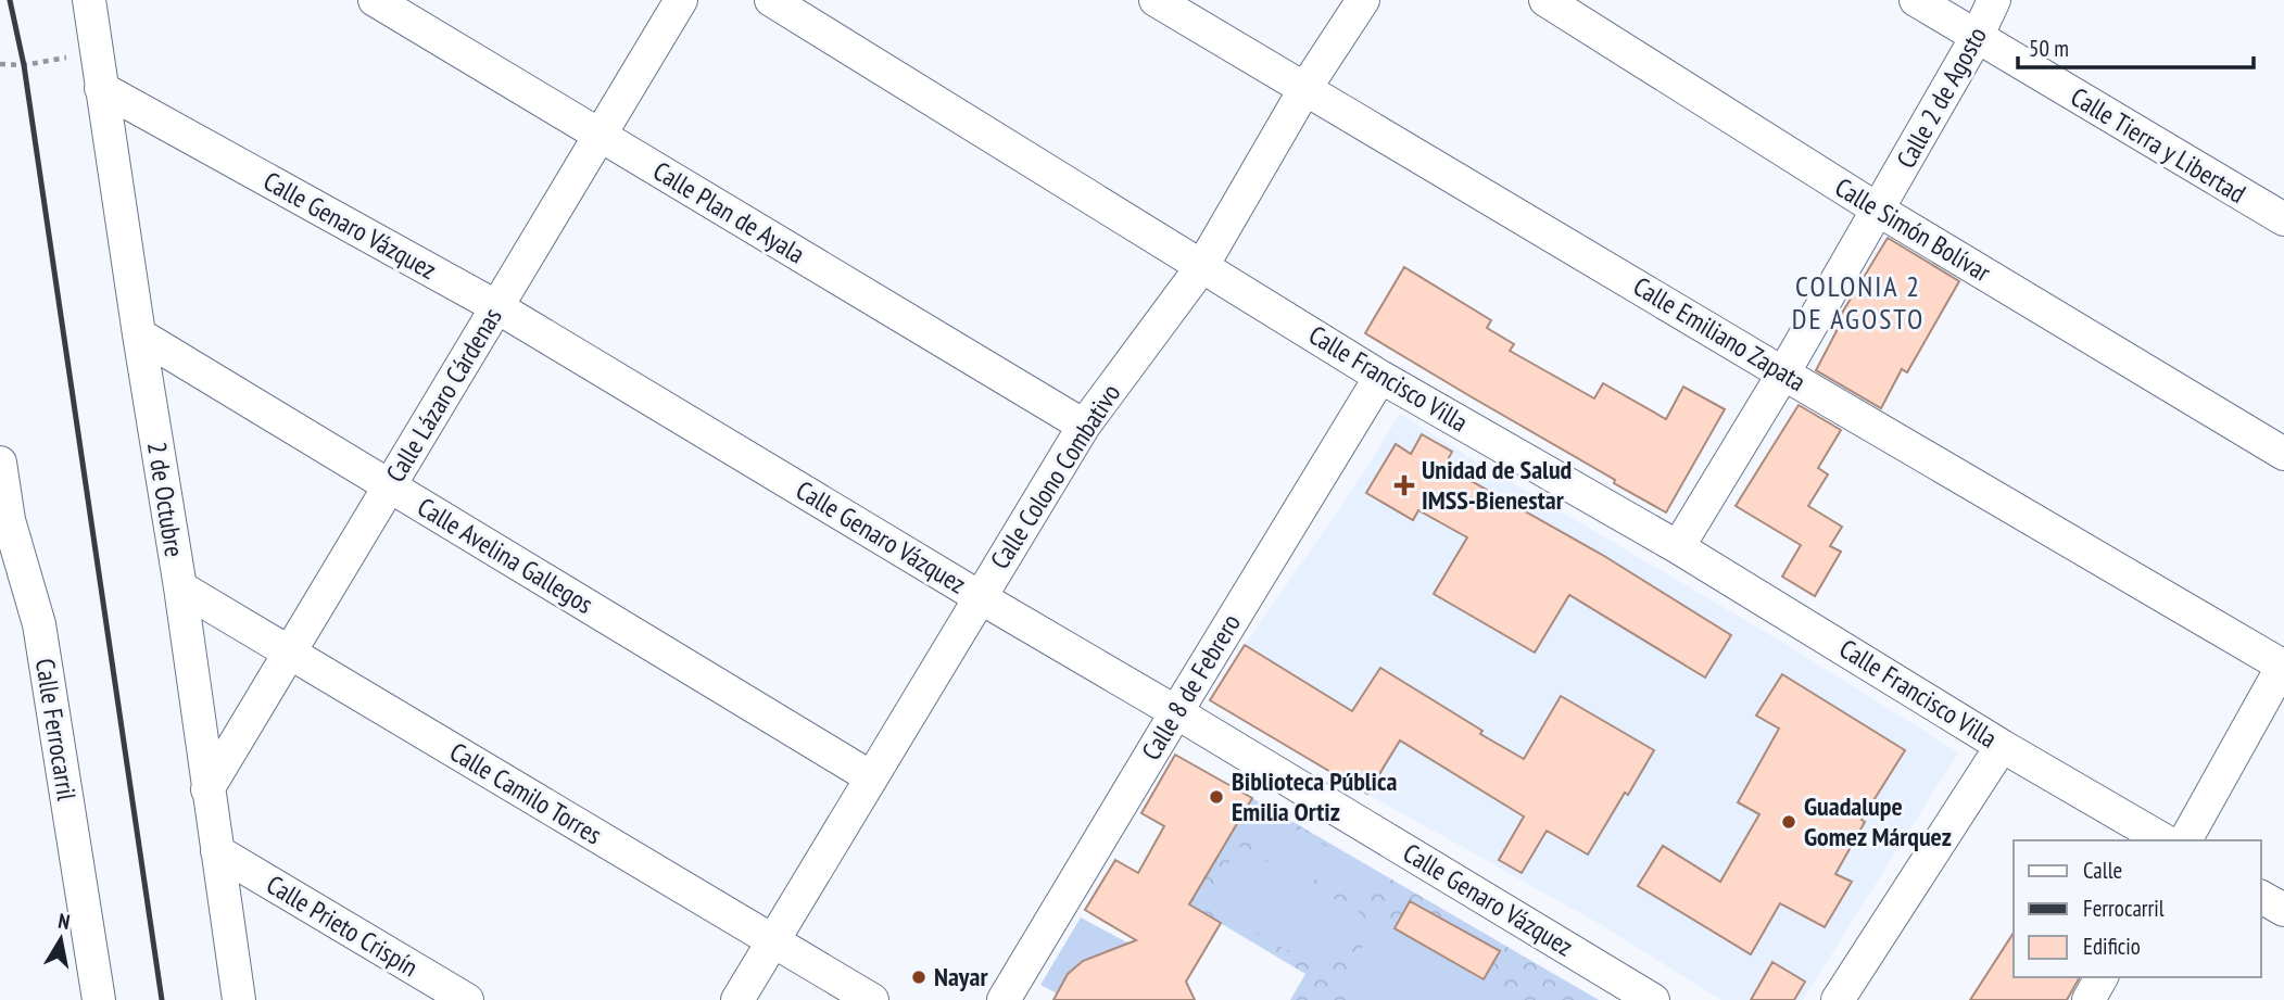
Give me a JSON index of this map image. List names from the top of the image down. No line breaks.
{"streets":{"street":["Calle 2 de Agosto","Calle Tierra y Libertad","Calle Plan de Ayala","Calle Genaro Vázquez","Calle Simón Bolívar","Calle Emiliano Zapata","Calle Francisco Villa","Calle Lázaro Cárdenas","Calle Colono Combativo","2 de Octubre","Calle Avelina Gallegos","Calle 8 de Febrero","Calle Ferrocarril","Calle Camilo Torres","Calle Prieto Crispín"]},"crossings":[["Calle 2 de Agosto","Calle Tierra y Libertad"],["Calle 2 de Agosto","Calle Simón Bolívar"],["Calle 2 de Agosto","Calle Emiliano Zapata"],["Calle 2 de Agosto","Calle Francisco Villa"],["Calle Plan de Ayala","Calle Lázaro Cárdenas"],["Calle Plan de Ayala","Calle Colono Combativo"],["Calle Genaro Vázquez","Calle Lázaro Cárdenas"],["Calle Genaro Vázquez","Calle Colono Combativo"],["Calle Genaro Vázquez","2 de Octubre"],["Calle Genaro Vázquez","Calle 8 de Febrero"],["Calle Emiliano Zapata","Calle Colono Combativo"],["Calle Francisco Villa","Calle Colono Combativo"],["Calle Francisco Villa","Calle 8 de Febrero"],["Calle Lázaro Cárdenas","2 de Octubre"],["Calle Lázaro Cárdenas","Calle Avelina Gallegos"],["Calle Lázaro Cárdenas","Calle Camilo Torres"],["Calle Colono Combativo","Calle Avelina Gallegos"],["Calle Colono Combativo","Calle Camilo Torres"],["2 de Octubre","Calle Avelina Gallegos"],["2 de Octubre","Calle Camilo Torres"],["2 de Octubre","Calle Prieto Crispín"]],"districts":["COLONIA 2 DE AGOSTO"],"places":{"health":["Unidad de Salud IMSS-Bienestar"],"other":["Biblioteca Pública Emilia Ortiz","Guadalupe Gomez Márquez","Nayar"]},"legend":["Calle","Ferrocarril","Edificio"],"scale_bar":"50 m","north":"top"}
